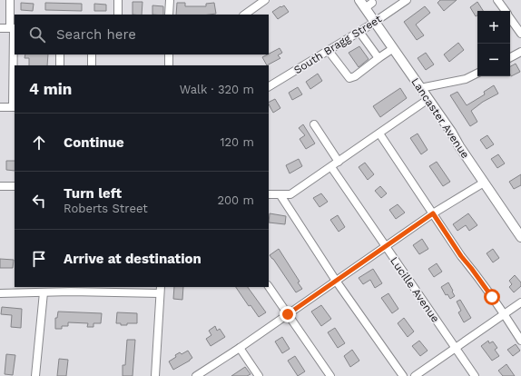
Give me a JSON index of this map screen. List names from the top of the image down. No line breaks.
{"streets":{"main road":["Lancaster Avenue"],"street":["South Bragg Street","Lucille Avenue"]},"crossings":[["South Bragg Street","Lancaster Avenue"]],"page":{"map_buttons":["+","−"],"search":"Search here","heading":["4 min","Walk · 320 m"],"list":[["Continue","120 m"],["Turn left","Roberts Street","200 m"],"Arrive at destination"]}}
